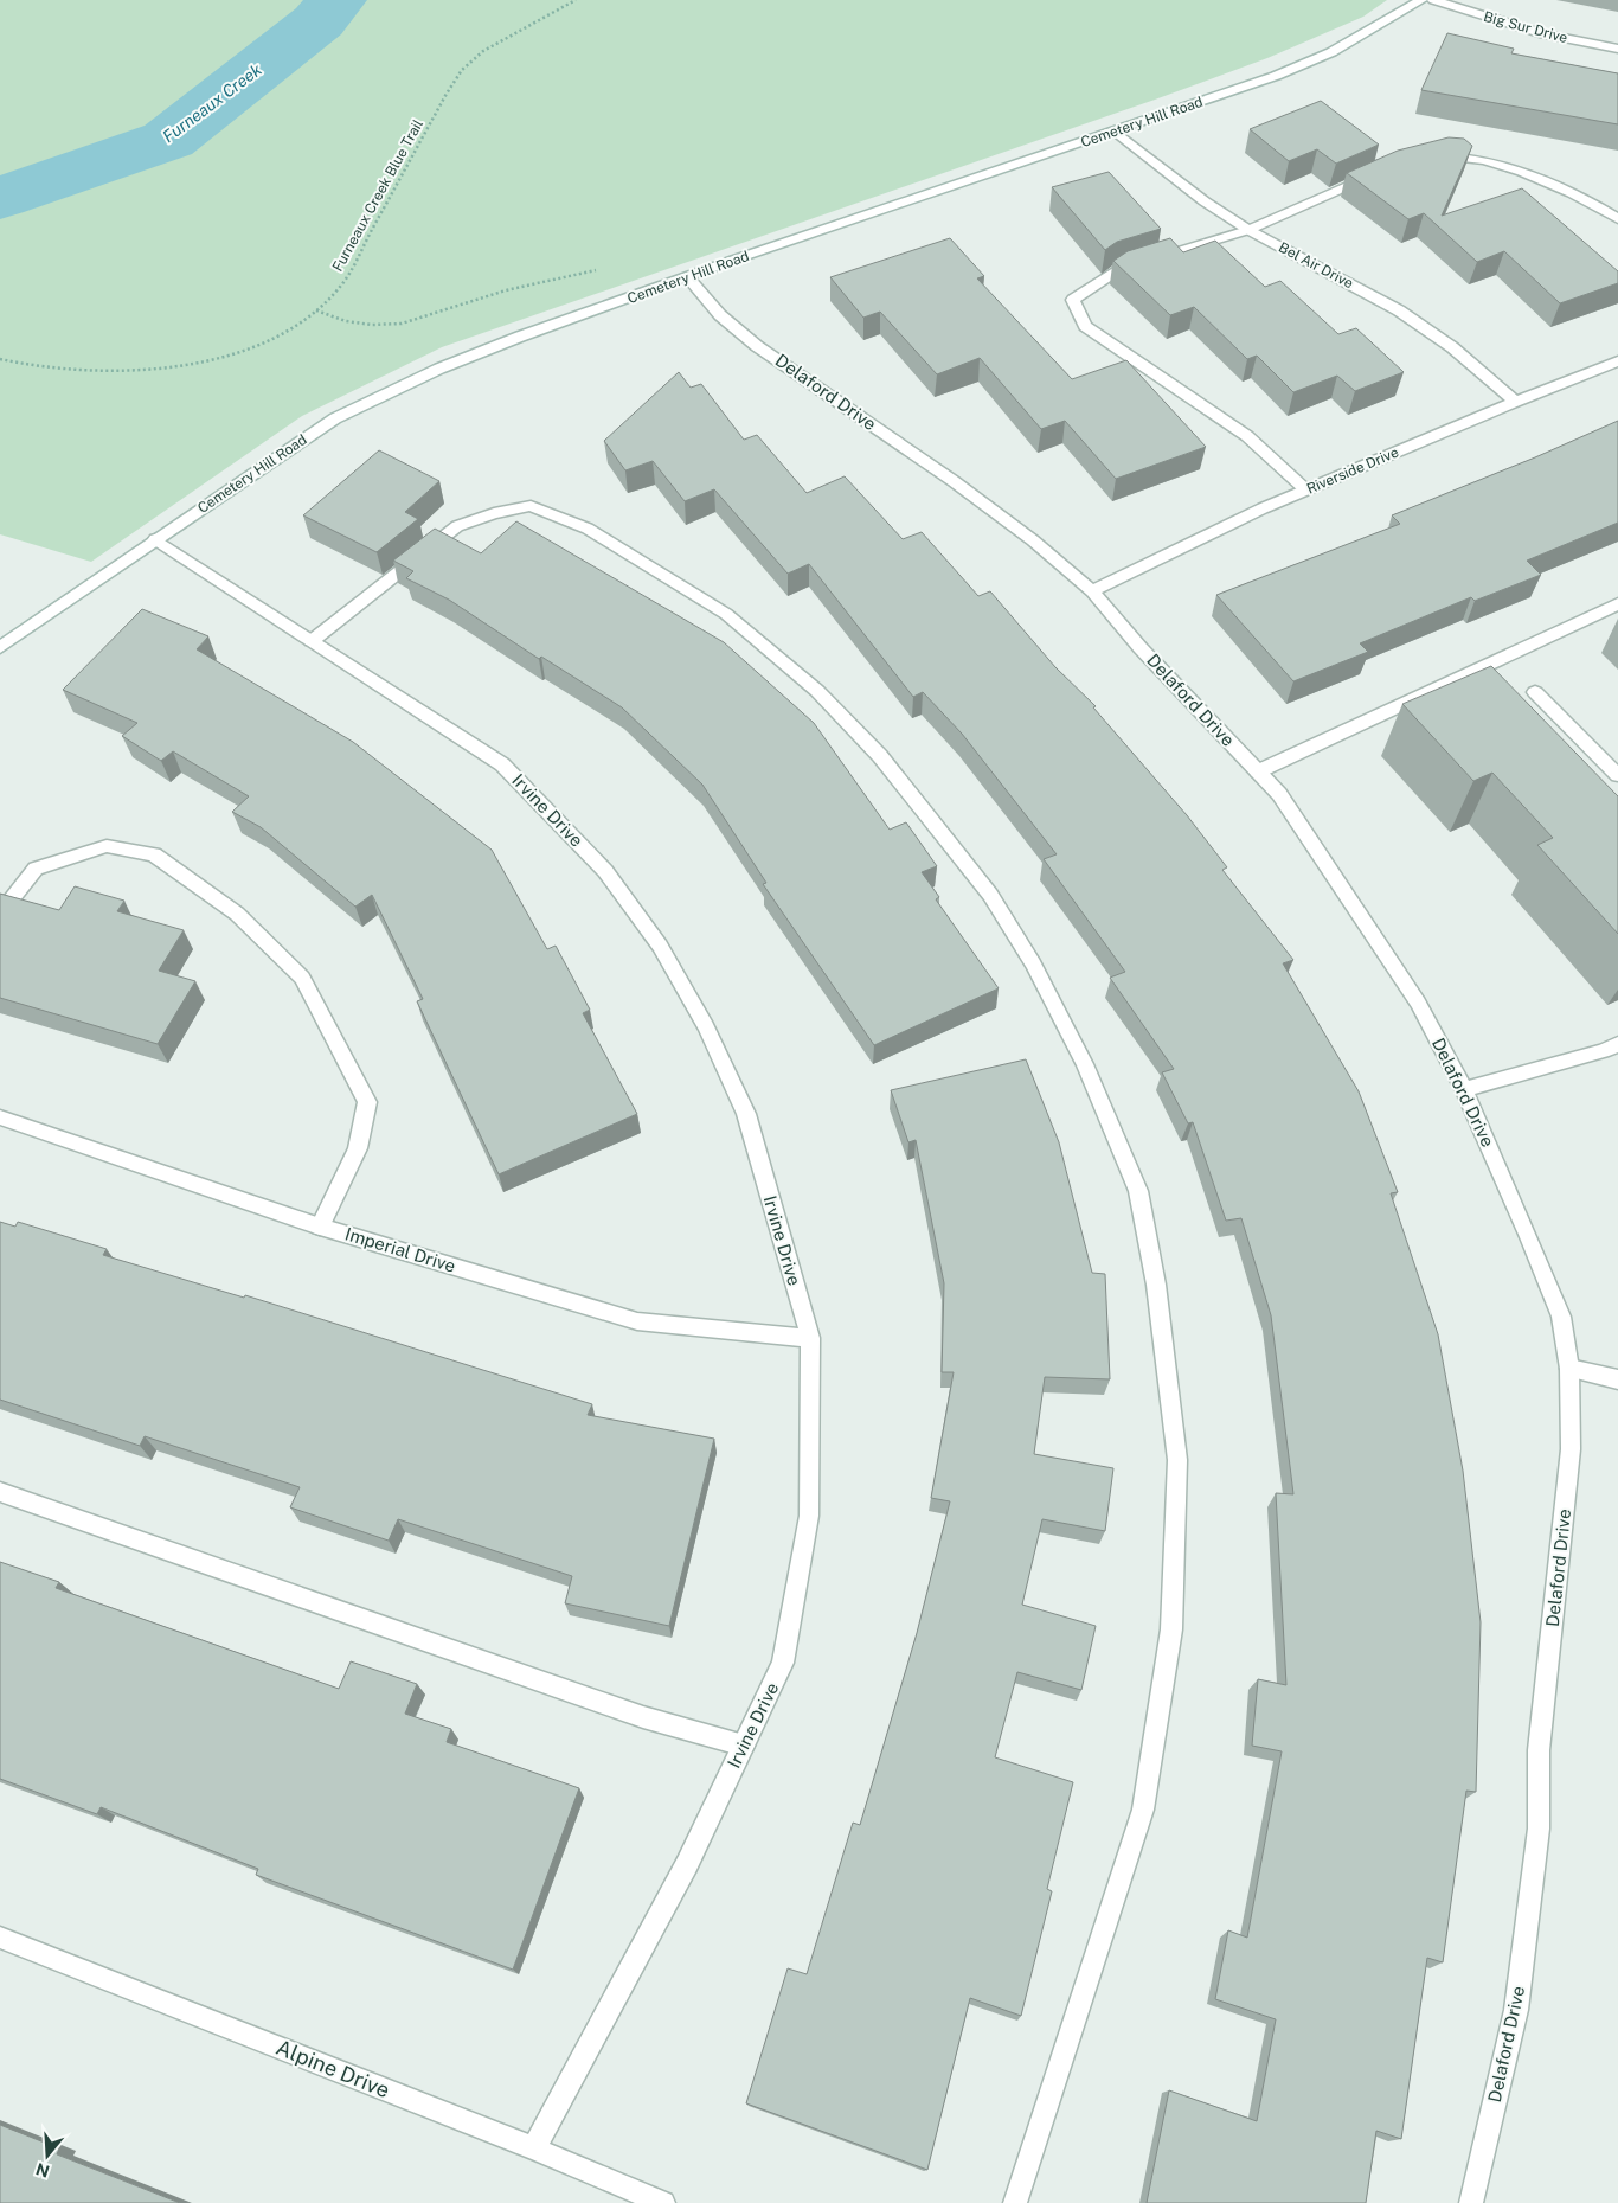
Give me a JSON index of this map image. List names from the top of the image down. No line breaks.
{"streets":{"street":["Big Sur Drive","Cemetery Hill Road","Bel Air Drive","Delaford Drive","Riverside Drive","Irvine Drive","Imperial Drive","Alpine Drive"],"path":["Furneaux Creek Blue Trail"]},"crossings":[["Cemetery Hill Road","Bel Air Drive"],["Cemetery Hill Road","Delaford Drive"],["Cemetery Hill Road","Irvine Drive"],["Bel Air Drive","Riverside Drive"],["Delaford Drive","Riverside Drive"],["Irvine Drive","Imperial Drive"],["Irvine Drive","Alpine Drive"]],"water":["Furneaux Creek"],"north":"bottom"}
